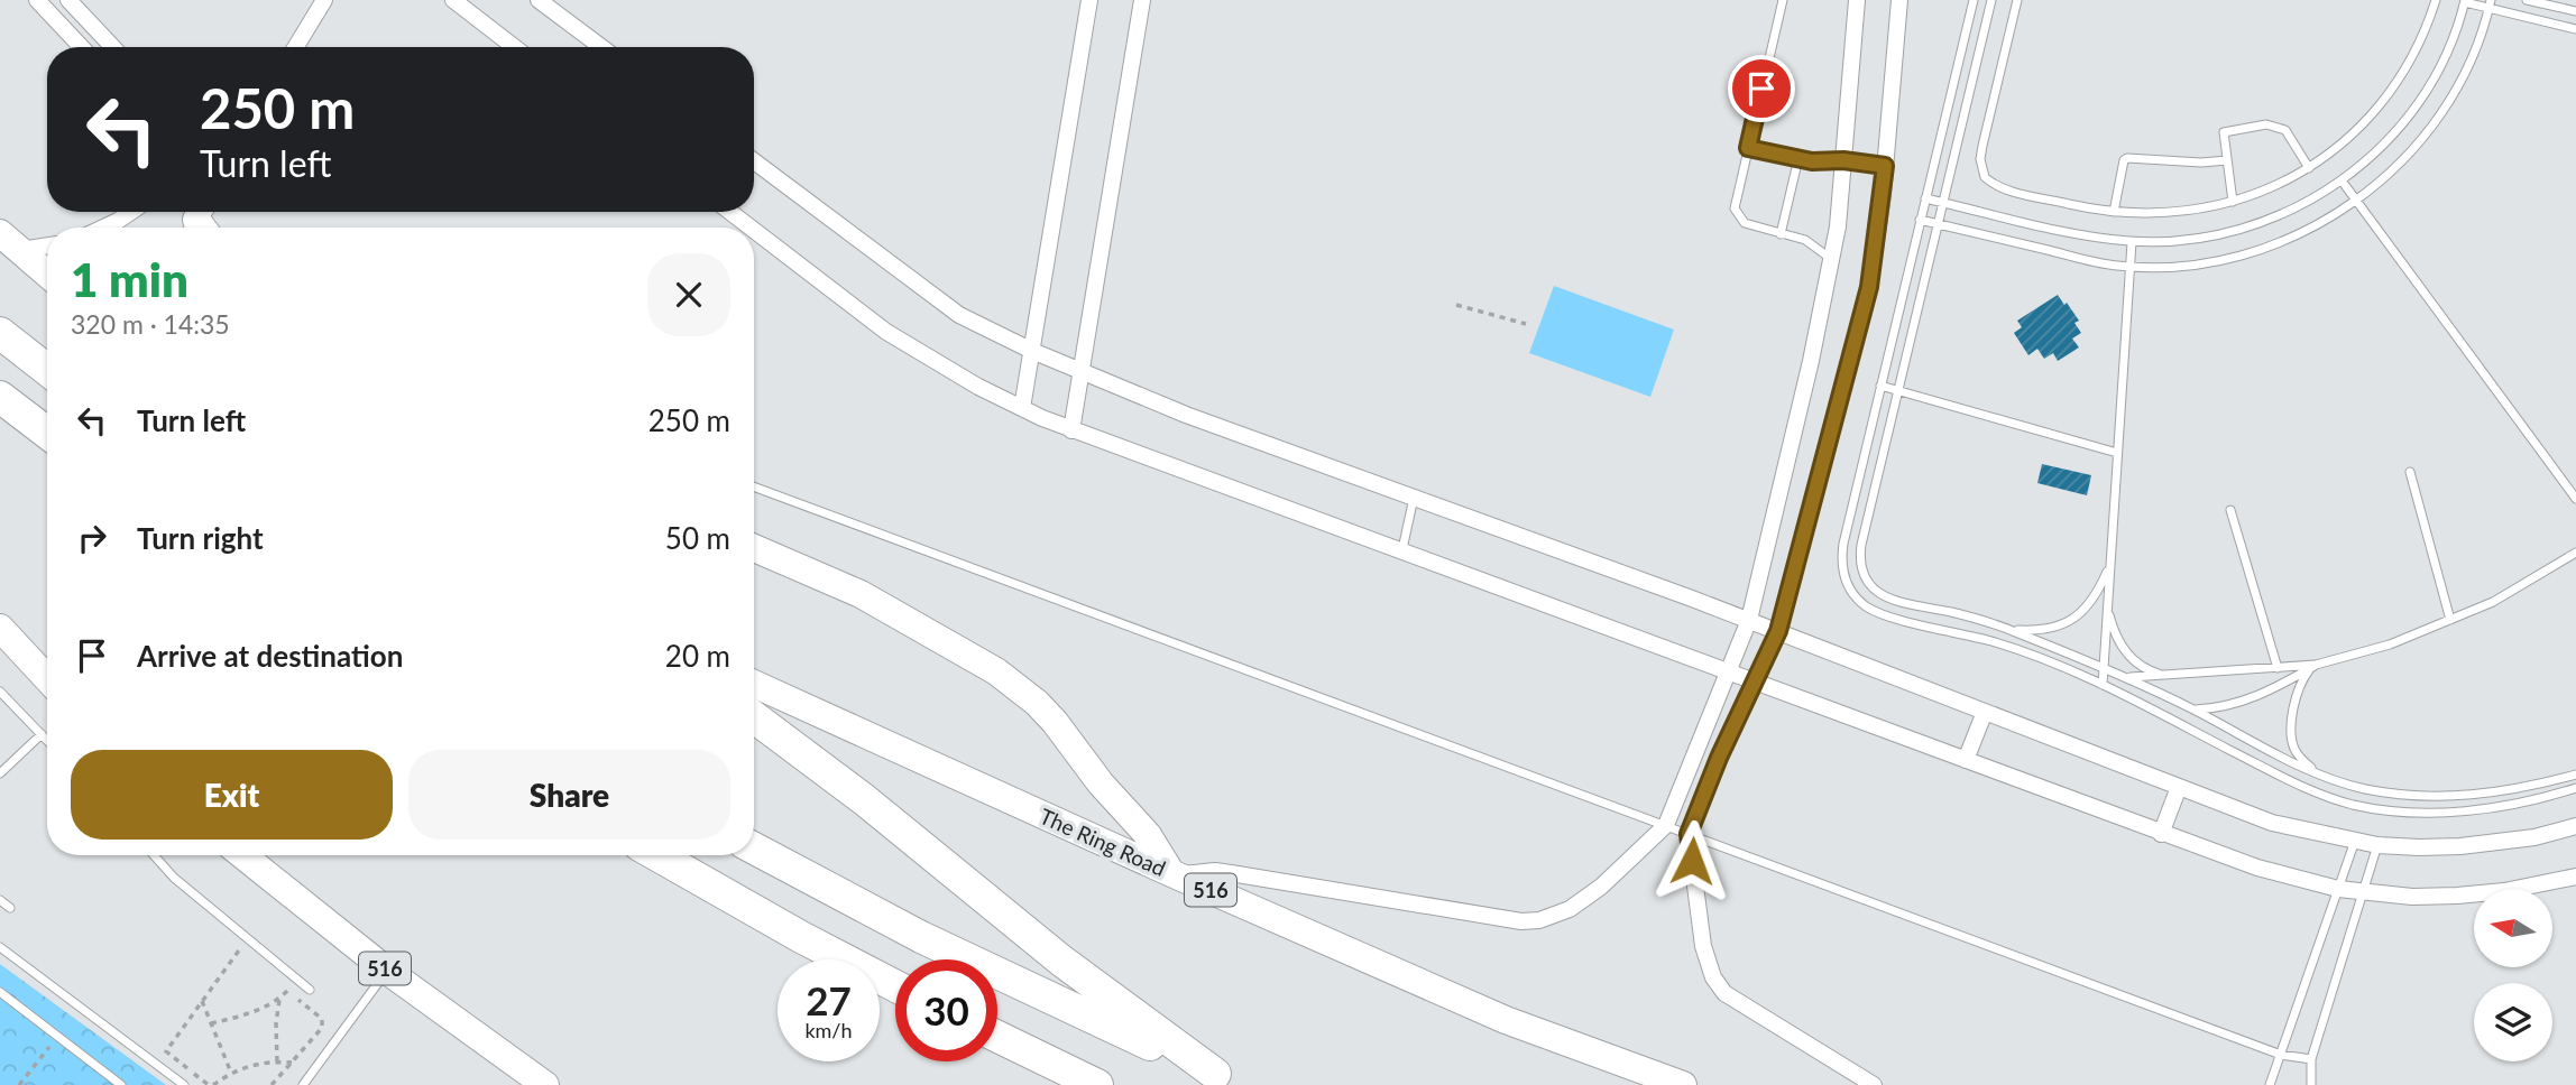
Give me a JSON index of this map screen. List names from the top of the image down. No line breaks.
{"streets":{"highway":["The Ring Road","516"]},"north":"left","page":{"turn":["250 m","Turn left"],"heading":["1 min","320 m · 14:35"],"list":[{"name":"Turn left","value":"250 m"},{"name":"Turn right","value":"50 m"},{"name":"Arrive at destination","value":"20 m"}],"buttons":["Exit","Share"],"speed":"27 km/h","limit":"30"}}
